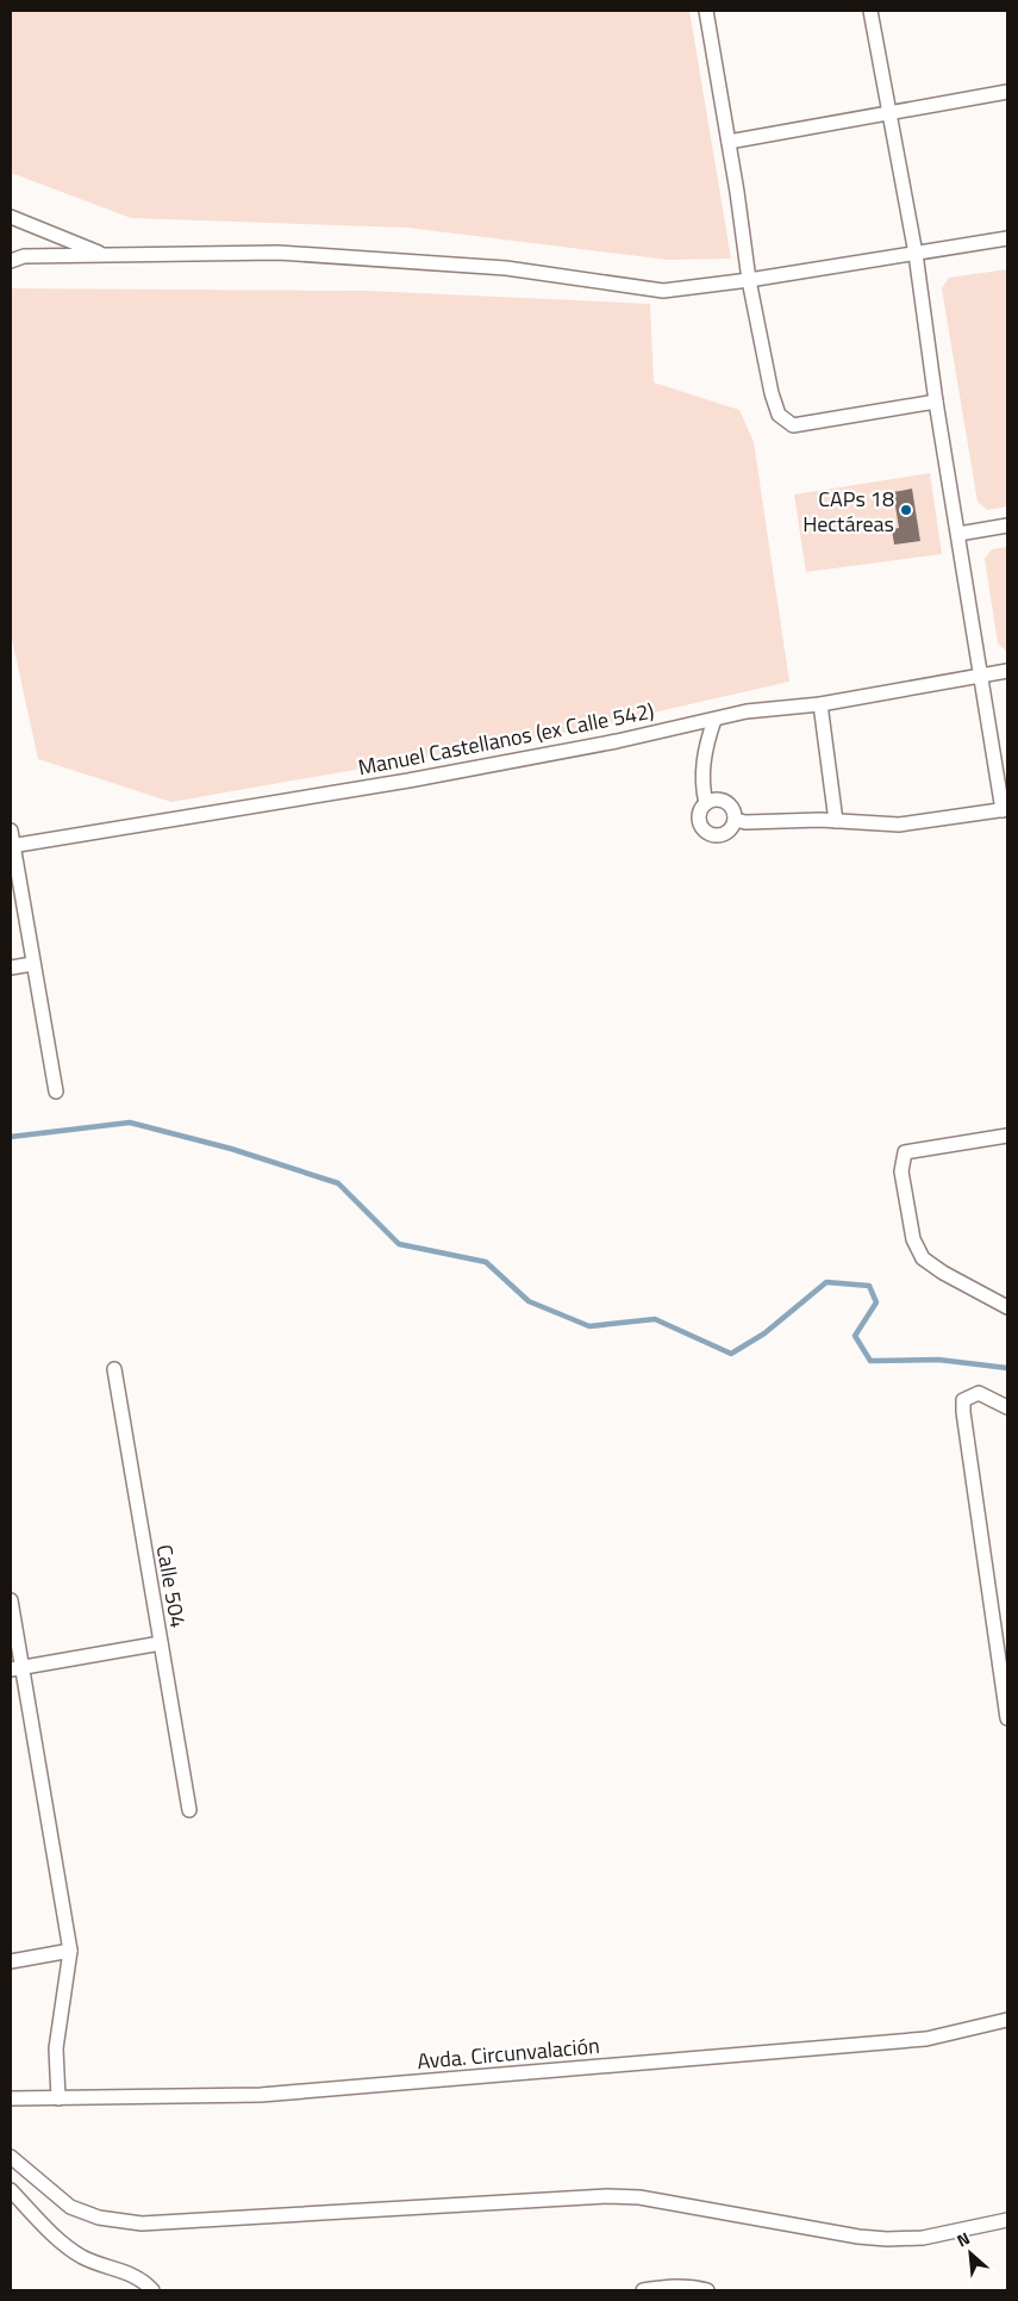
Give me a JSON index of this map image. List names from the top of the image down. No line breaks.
{"streets":{"street":["Manuel Castellanos (ex Calle 542)","Calle 504","Avda. Circunvalación"]},"places":["CAPs 18 Hectáreas"],"north":"top left"}
